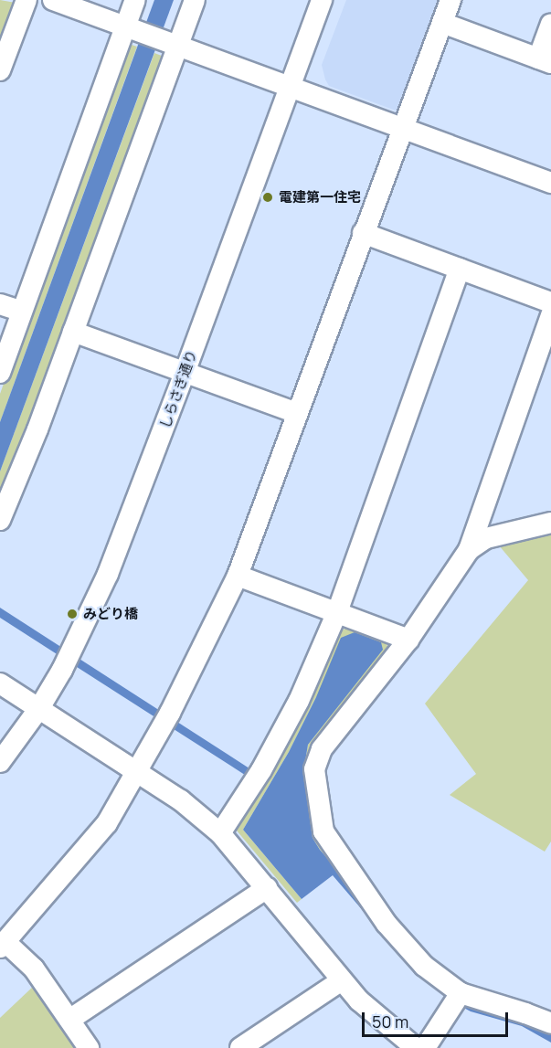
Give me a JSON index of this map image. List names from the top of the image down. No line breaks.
{"streets":{"street":["しらさぎ通り"]},"places":["電建第一住宅","みどり橋"],"scale_bar":"50 m"}
